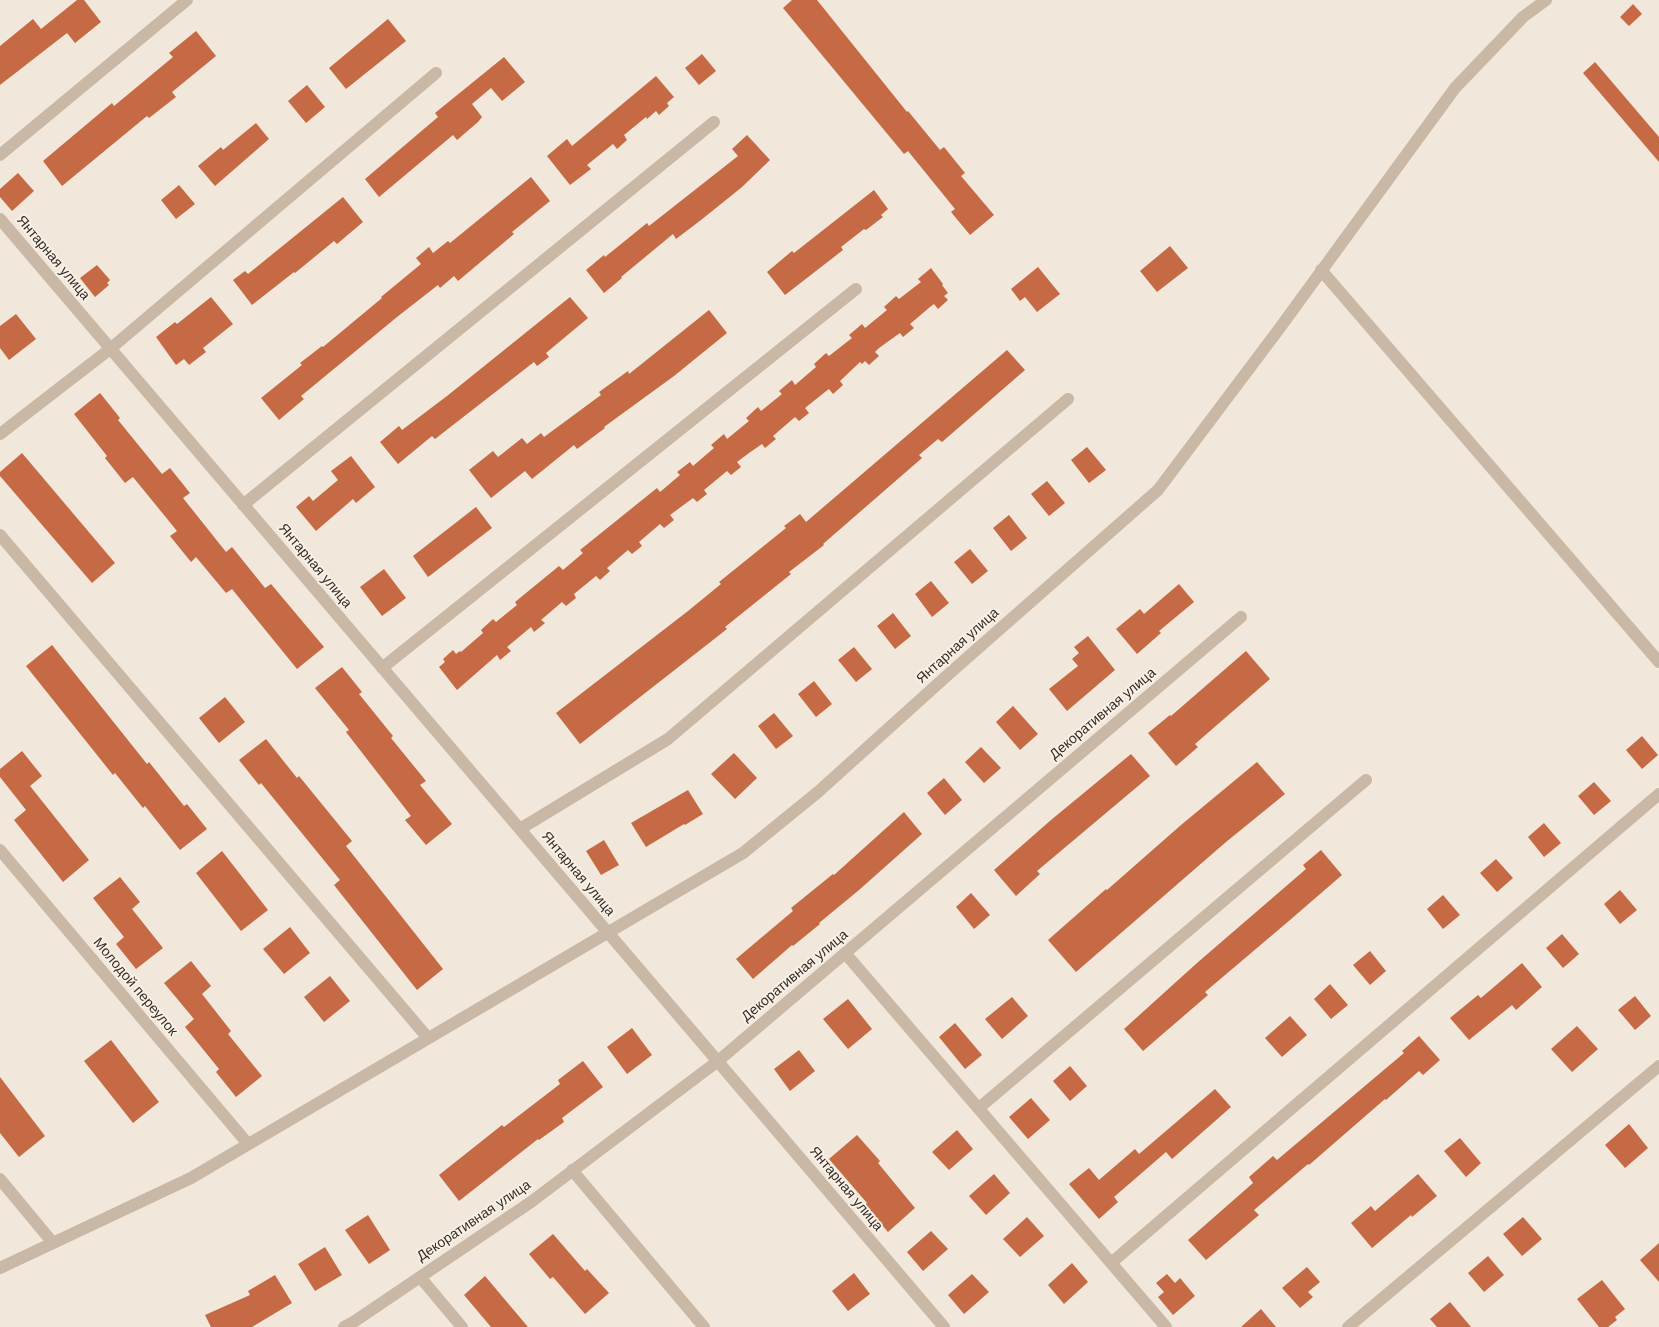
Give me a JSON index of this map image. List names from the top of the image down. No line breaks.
{"streets":{"street":["Янтарная улица","Декоративная улица","Молодой переулок"]},"crossings":[["Янтарная улица","Декоративная улица"]]}
